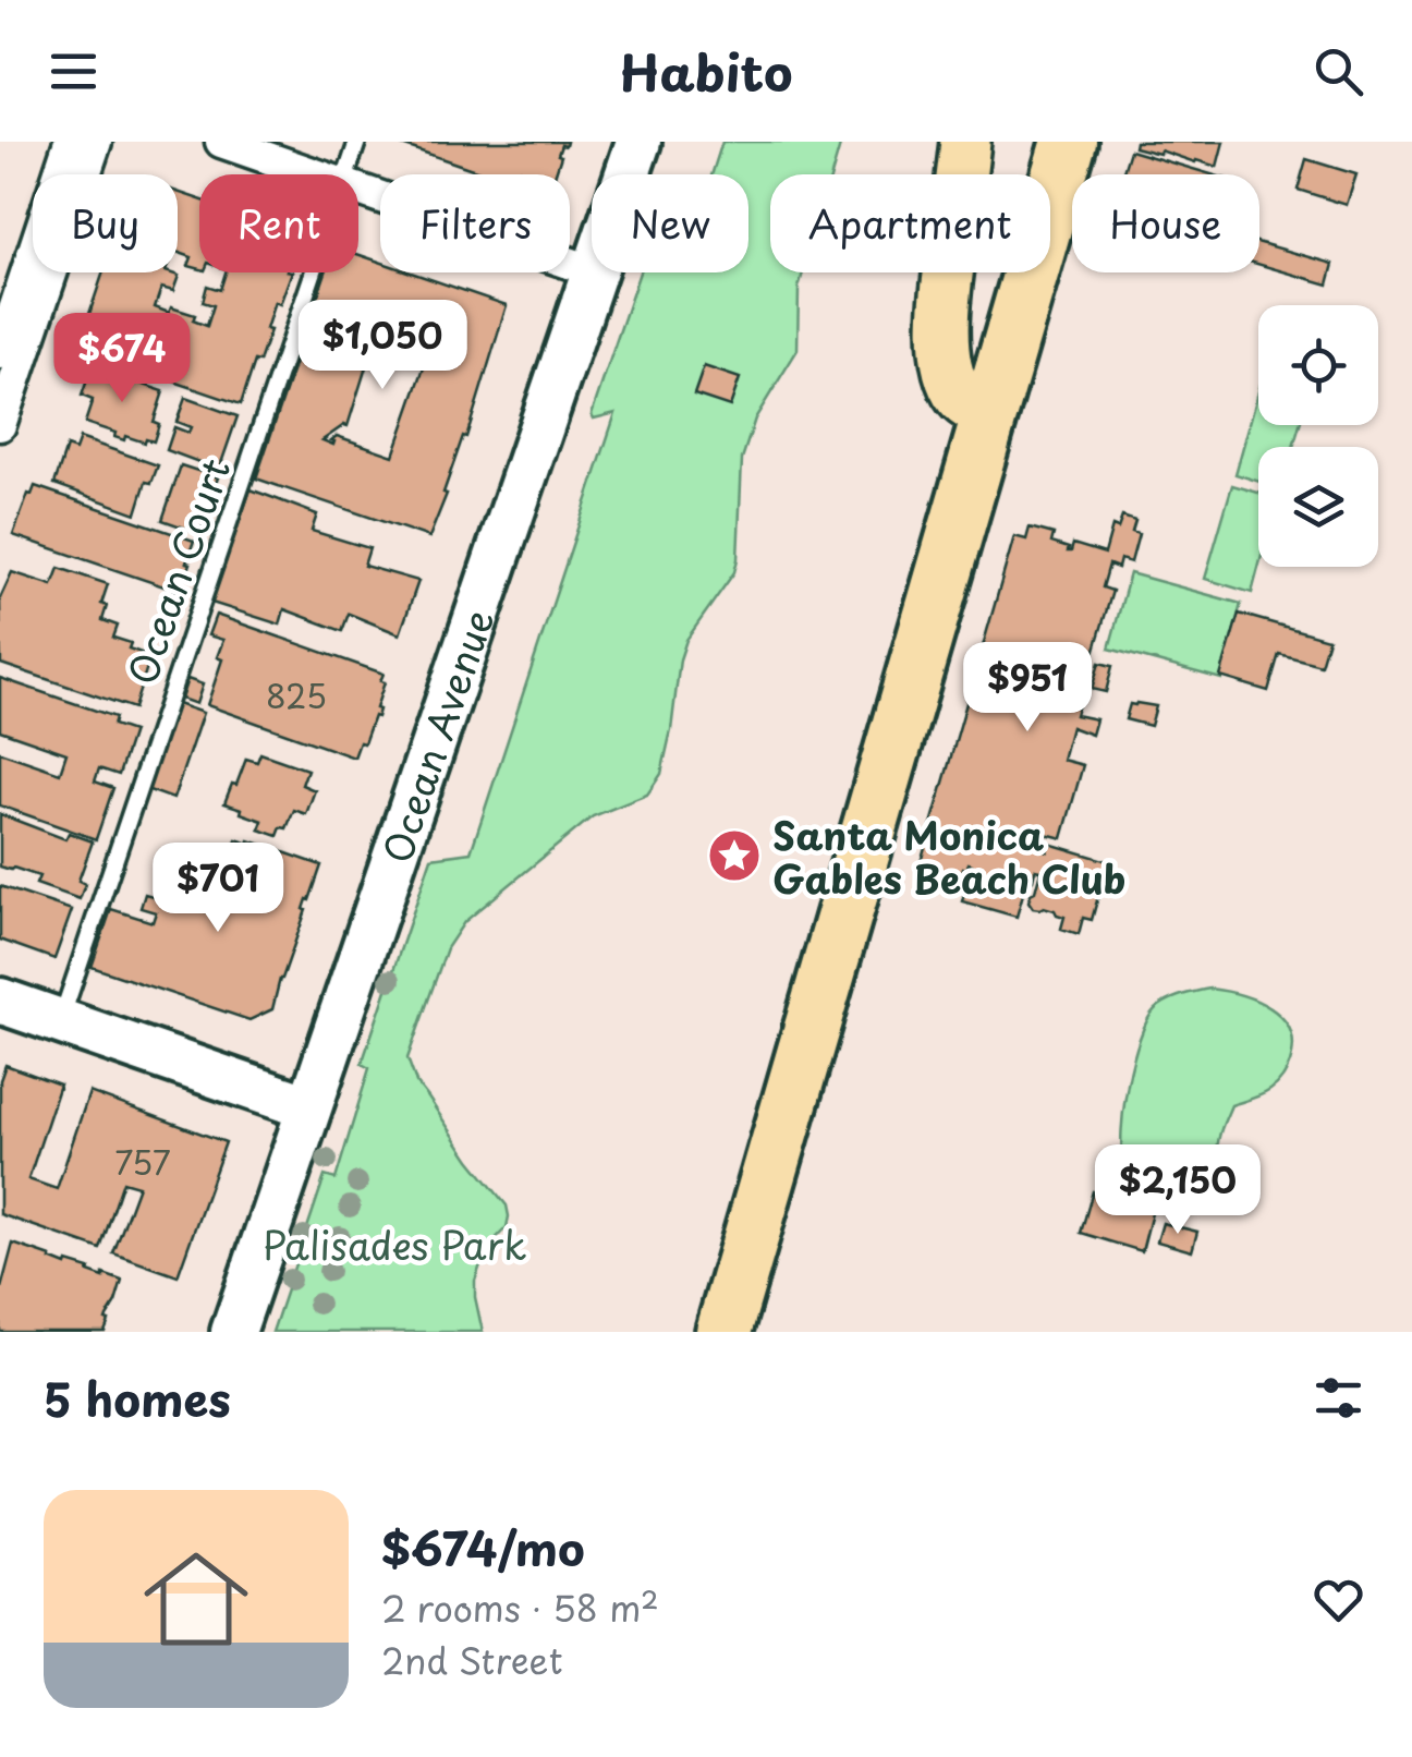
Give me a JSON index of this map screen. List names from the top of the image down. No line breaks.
{"streets":{"main road":["Ocean Avenue"],"lane":["Ocean Court"]},"parks":["Palisades Park"],"places":{"place":["Santa Monica Gables Beach Club"]},"house_numbers":["825","757"],"page":{"header":"Habito","chip":["Buy","Rent","Filters","New","Apartment","House"],"price":["$1,050","$674","$951","$701","$2,150"],"heading":"5 homes","list":[{"name":"$674/mo","note":"2 rooms · 58 m² · 2nd Street"}]}}
